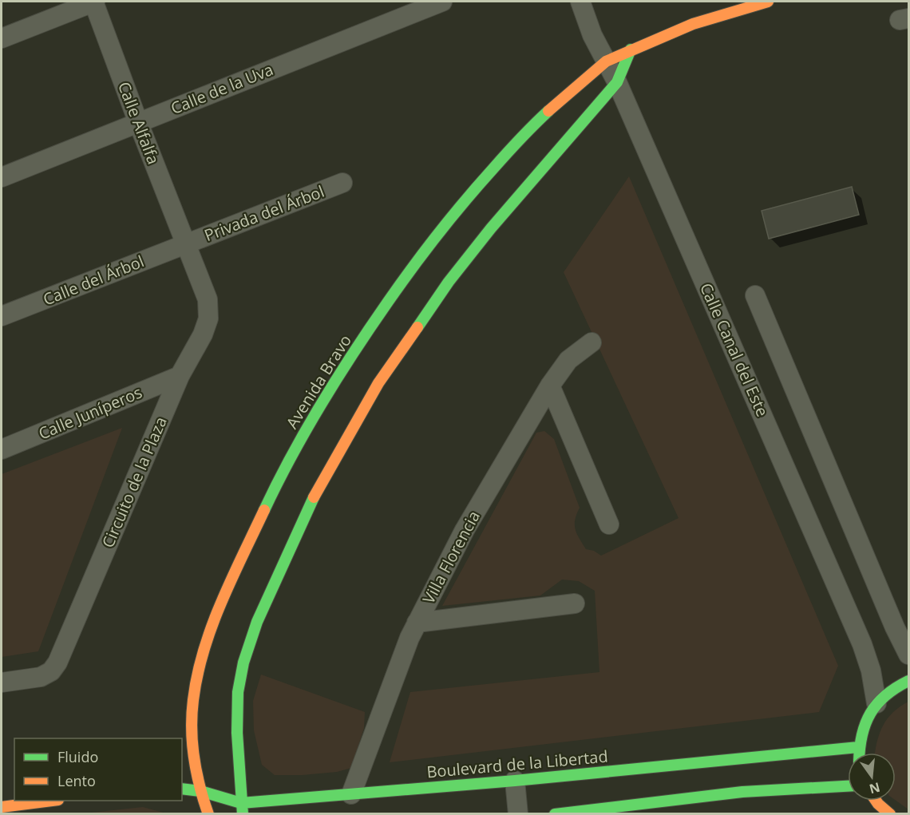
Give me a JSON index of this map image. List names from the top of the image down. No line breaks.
{"streets":{"main road":["Avenida Bravo","Boulevard de la Libertad"],"street":["Calle de la Uva","Calle Alfalfa","Privada del Árbol","Calle del Árbol","Calle Canal del Este","Calle Juníperos","Circuito de la Plaza","Villa Florencia"]},"crossings":[["Calle de la Uva","Calle Alfalfa"],["Calle Alfalfa","Privada del Árbol"],["Calle Alfalfa","Calle del Árbol"],["Calle Alfalfa","Circuito de la Plaza"],["Privada del Árbol","Calle del Árbol"],["Privada del Árbol","Circuito de la Plaza"],["Calle del Árbol","Circuito de la Plaza"],["Calle Canal del Este","Avenida Bravo"],["Avenida Bravo","Boulevard de la Libertad"],["Calle Juníperos","Circuito de la Plaza"],["Villa Florencia","Boulevard de la Libertad"]],"legend":["Fluido","Lento"],"north":"bottom"}
